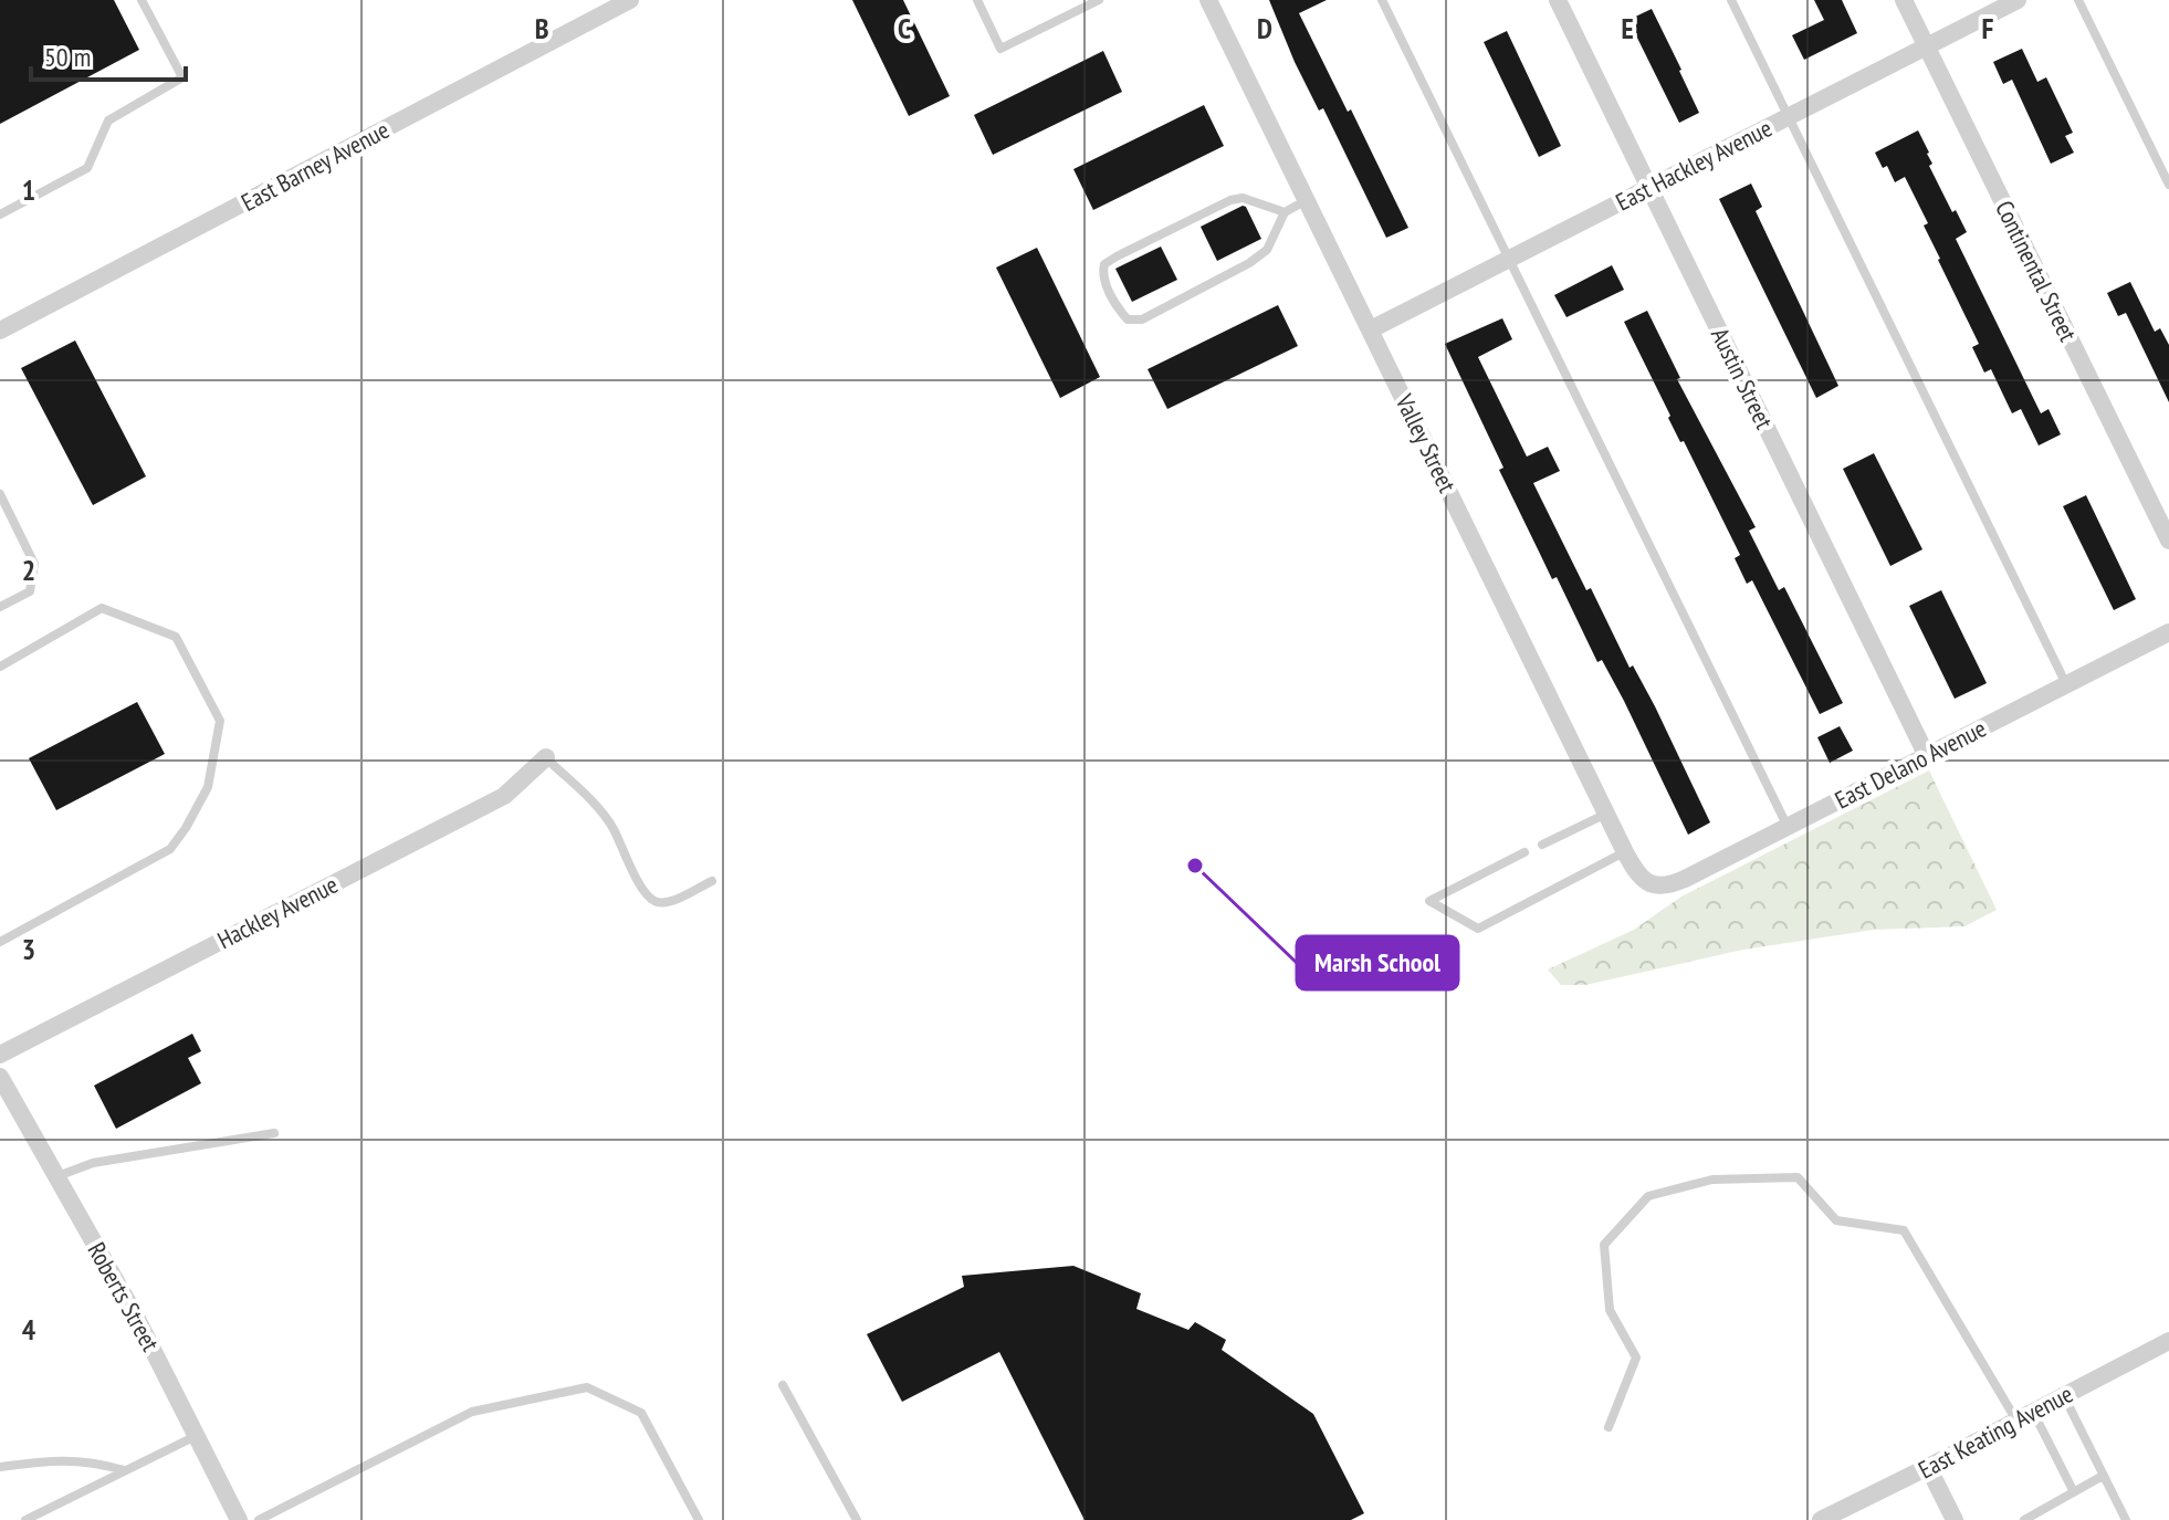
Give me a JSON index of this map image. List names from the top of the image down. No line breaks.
{"streets":{"street":["East Hackley Avenue","East Barney Avenue","Continental Street","Austin Street","Valley Street","East Delano Avenue","Hackley Avenue","Roberts Street","East Keating Avenue"]},"crossings":[["East Hackley Avenue","Continental Street"],["East Hackley Avenue","Austin Street"],["East Hackley Avenue","Valley Street"],["Austin Street","East Delano Avenue"],["Valley Street","East Delano Avenue"]],"places":["Marsh School"],"scale_bar":"50 m","grid":{"columns":["B","C","D","E","F"],"rows":["1","2","3","4"]}}
